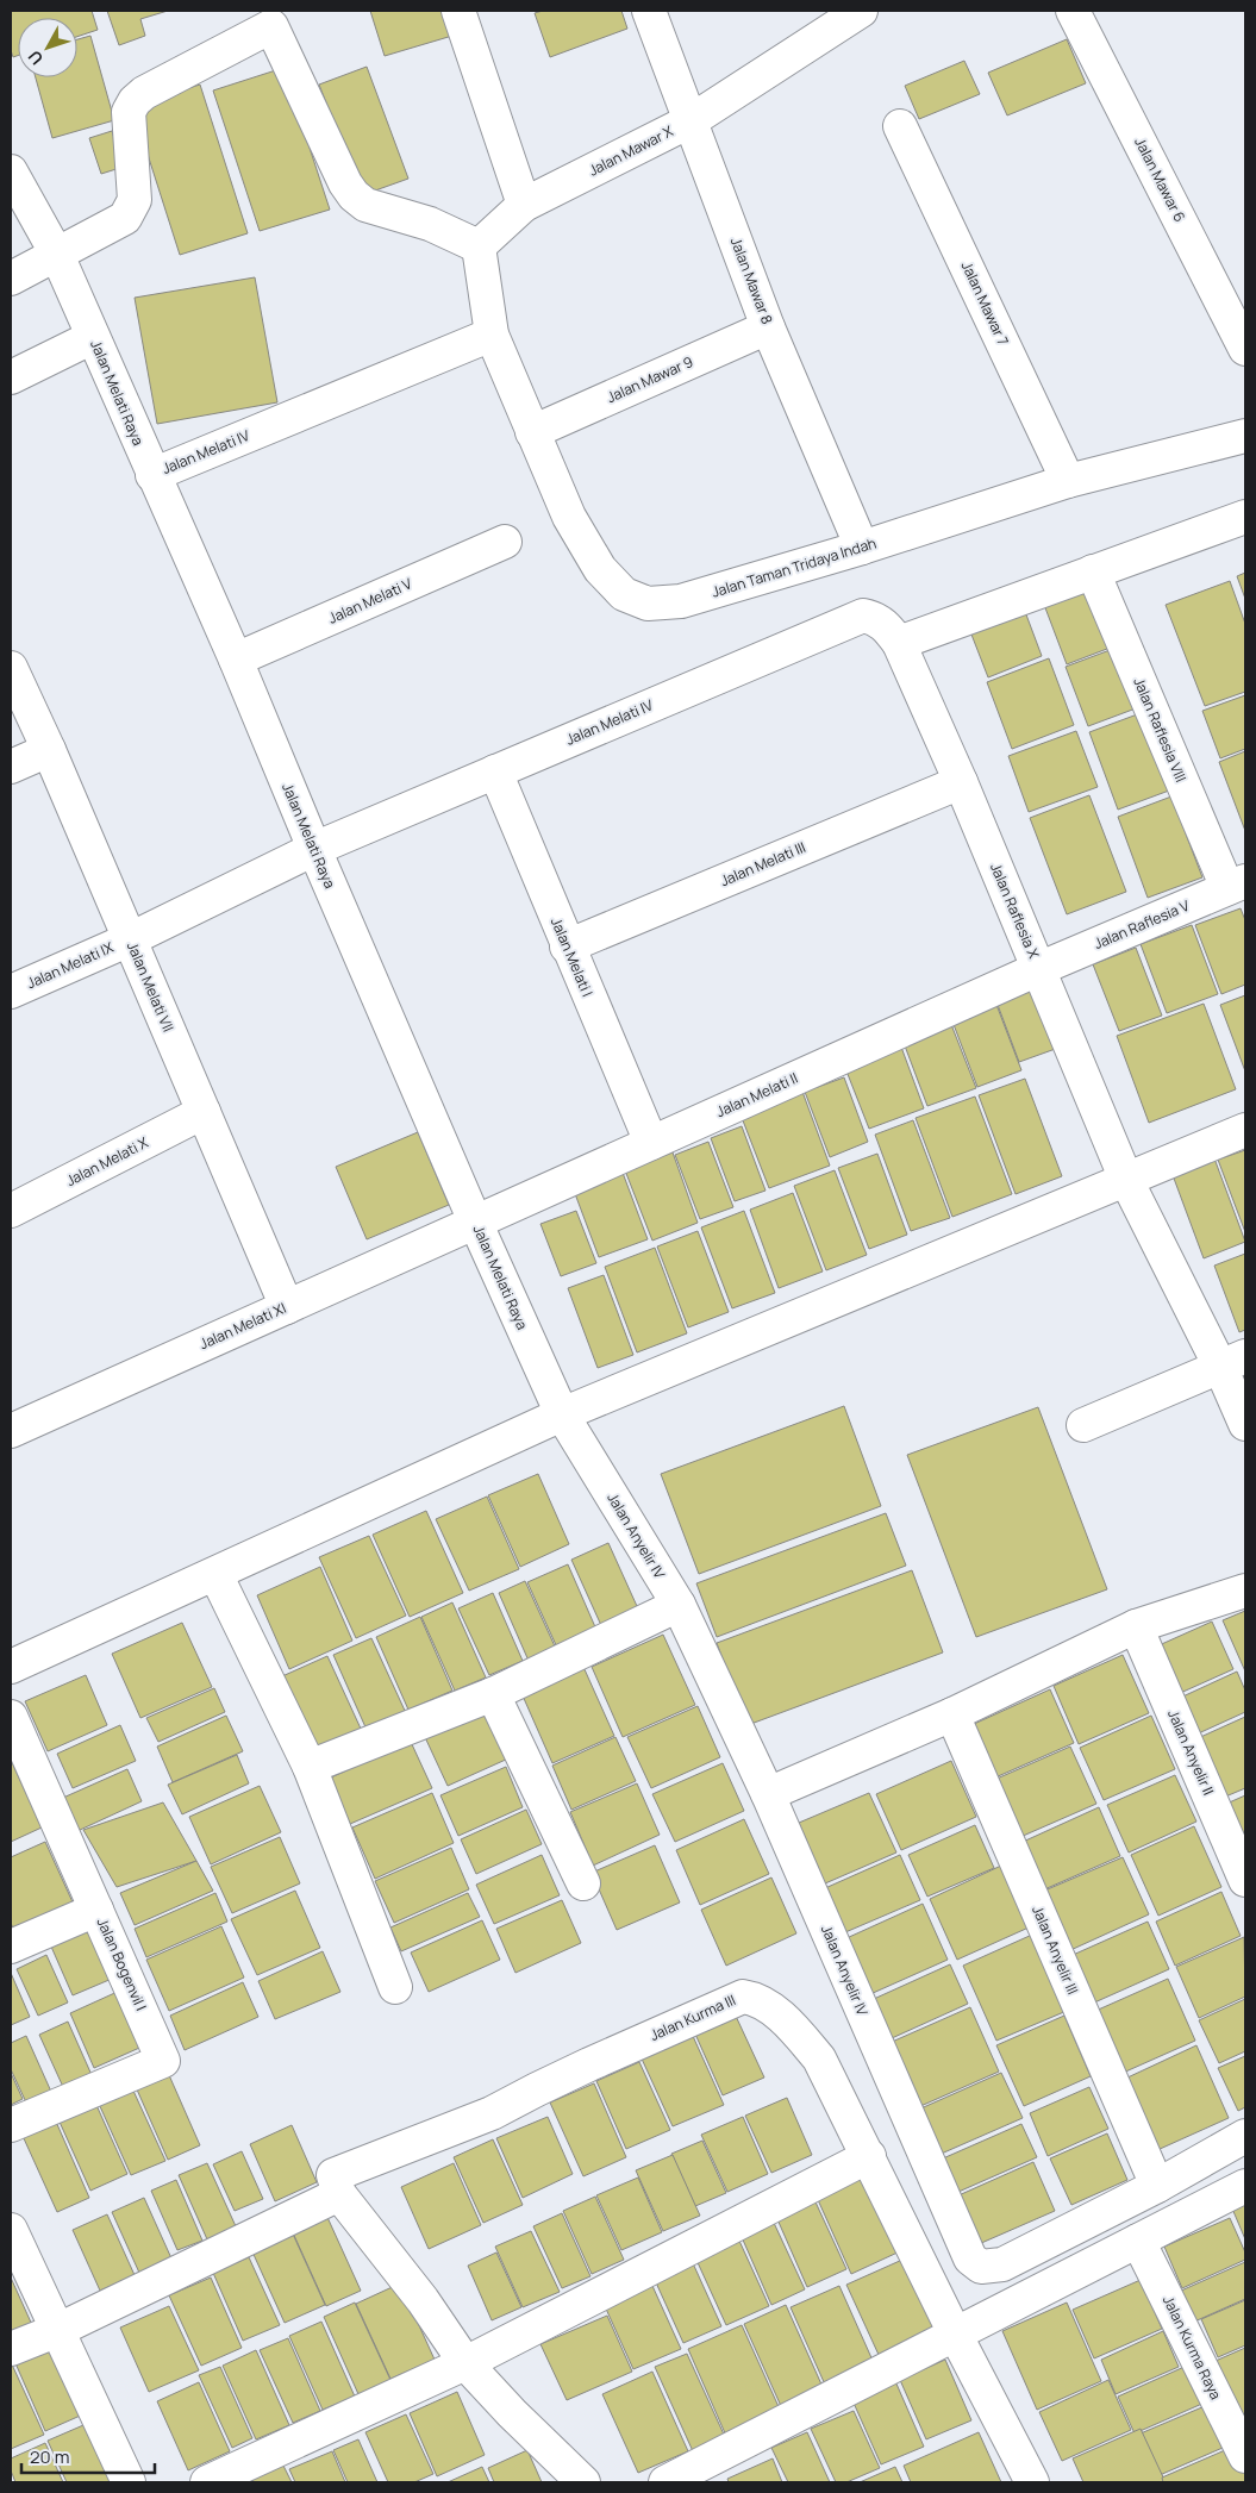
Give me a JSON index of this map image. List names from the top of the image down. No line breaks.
{"streets":{"street":["Jalan Mawar X","Jalan Mawar 6","Jalan Mawar 8","Jalan Mawar 7","Jalan Mawar 9","Jalan Melati Raya","Jalan Melati IV","Jalan Taman Tridaya Indah","Jalan Melati V","Jalan Raflesia VIII","Jalan Melati III","Jalan Raflesia X","Jalan Raflesia V","Jalan Melati I","Jalan Melati IX","Jalan Melati VII","Jalan Melati II","Jalan Melati X","Jalan Melati XI","Jalan Anyelir IV","Jalan Anyelir II","Jalan Anyelir III","Jalan Bogenvil I","Jalan Kurma III","Jalan Kurma Raya"]},"crossings":[["Jalan Mawar X","Jalan Mawar 8"],["Jalan Mawar 8","Jalan Mawar 9"],["Jalan Mawar 8","Jalan Taman Tridaya Indah"],["Jalan Mawar 7","Jalan Taman Tridaya Indah"],["Jalan Mawar 9","Jalan Taman Tridaya Indah"],["Jalan Melati Raya","Jalan Melati IV"],["Jalan Melati Raya","Jalan Melati V"],["Jalan Melati Raya","Jalan Melati IX"],["Jalan Melati Raya","Jalan Melati II"],["Jalan Melati Raya","Jalan Melati XI"],["Jalan Melati Raya","Jalan Anyelir IV"],["Jalan Melati IV","Jalan Taman Tridaya Indah"],["Jalan Melati IV","Jalan Raflesia X"],["Jalan Melati IV","Jalan Melati I"],["Jalan Melati IV","Jalan Melati IX"],["Jalan Raflesia VIII","Jalan Raflesia V"],["Jalan Melati III","Jalan Raflesia X"],["Jalan Melati III","Jalan Melati I"],["Jalan Raflesia X","Jalan Raflesia V"],["Jalan Raflesia X","Jalan Melati II"],["Jalan Raflesia V","Jalan Melati II"],["Jalan Melati I","Jalan Melati II"],["Jalan Melati IX","Jalan Melati VII"],["Jalan Melati VII","Jalan Melati X"],["Jalan Melati VII","Jalan Melati XI"],["Jalan Melati II","Jalan Melati XI"],["Jalan Anyelir IV","Jalan Anyelir III"]],"scale_bar":"20 m","north":"bottom left"}
